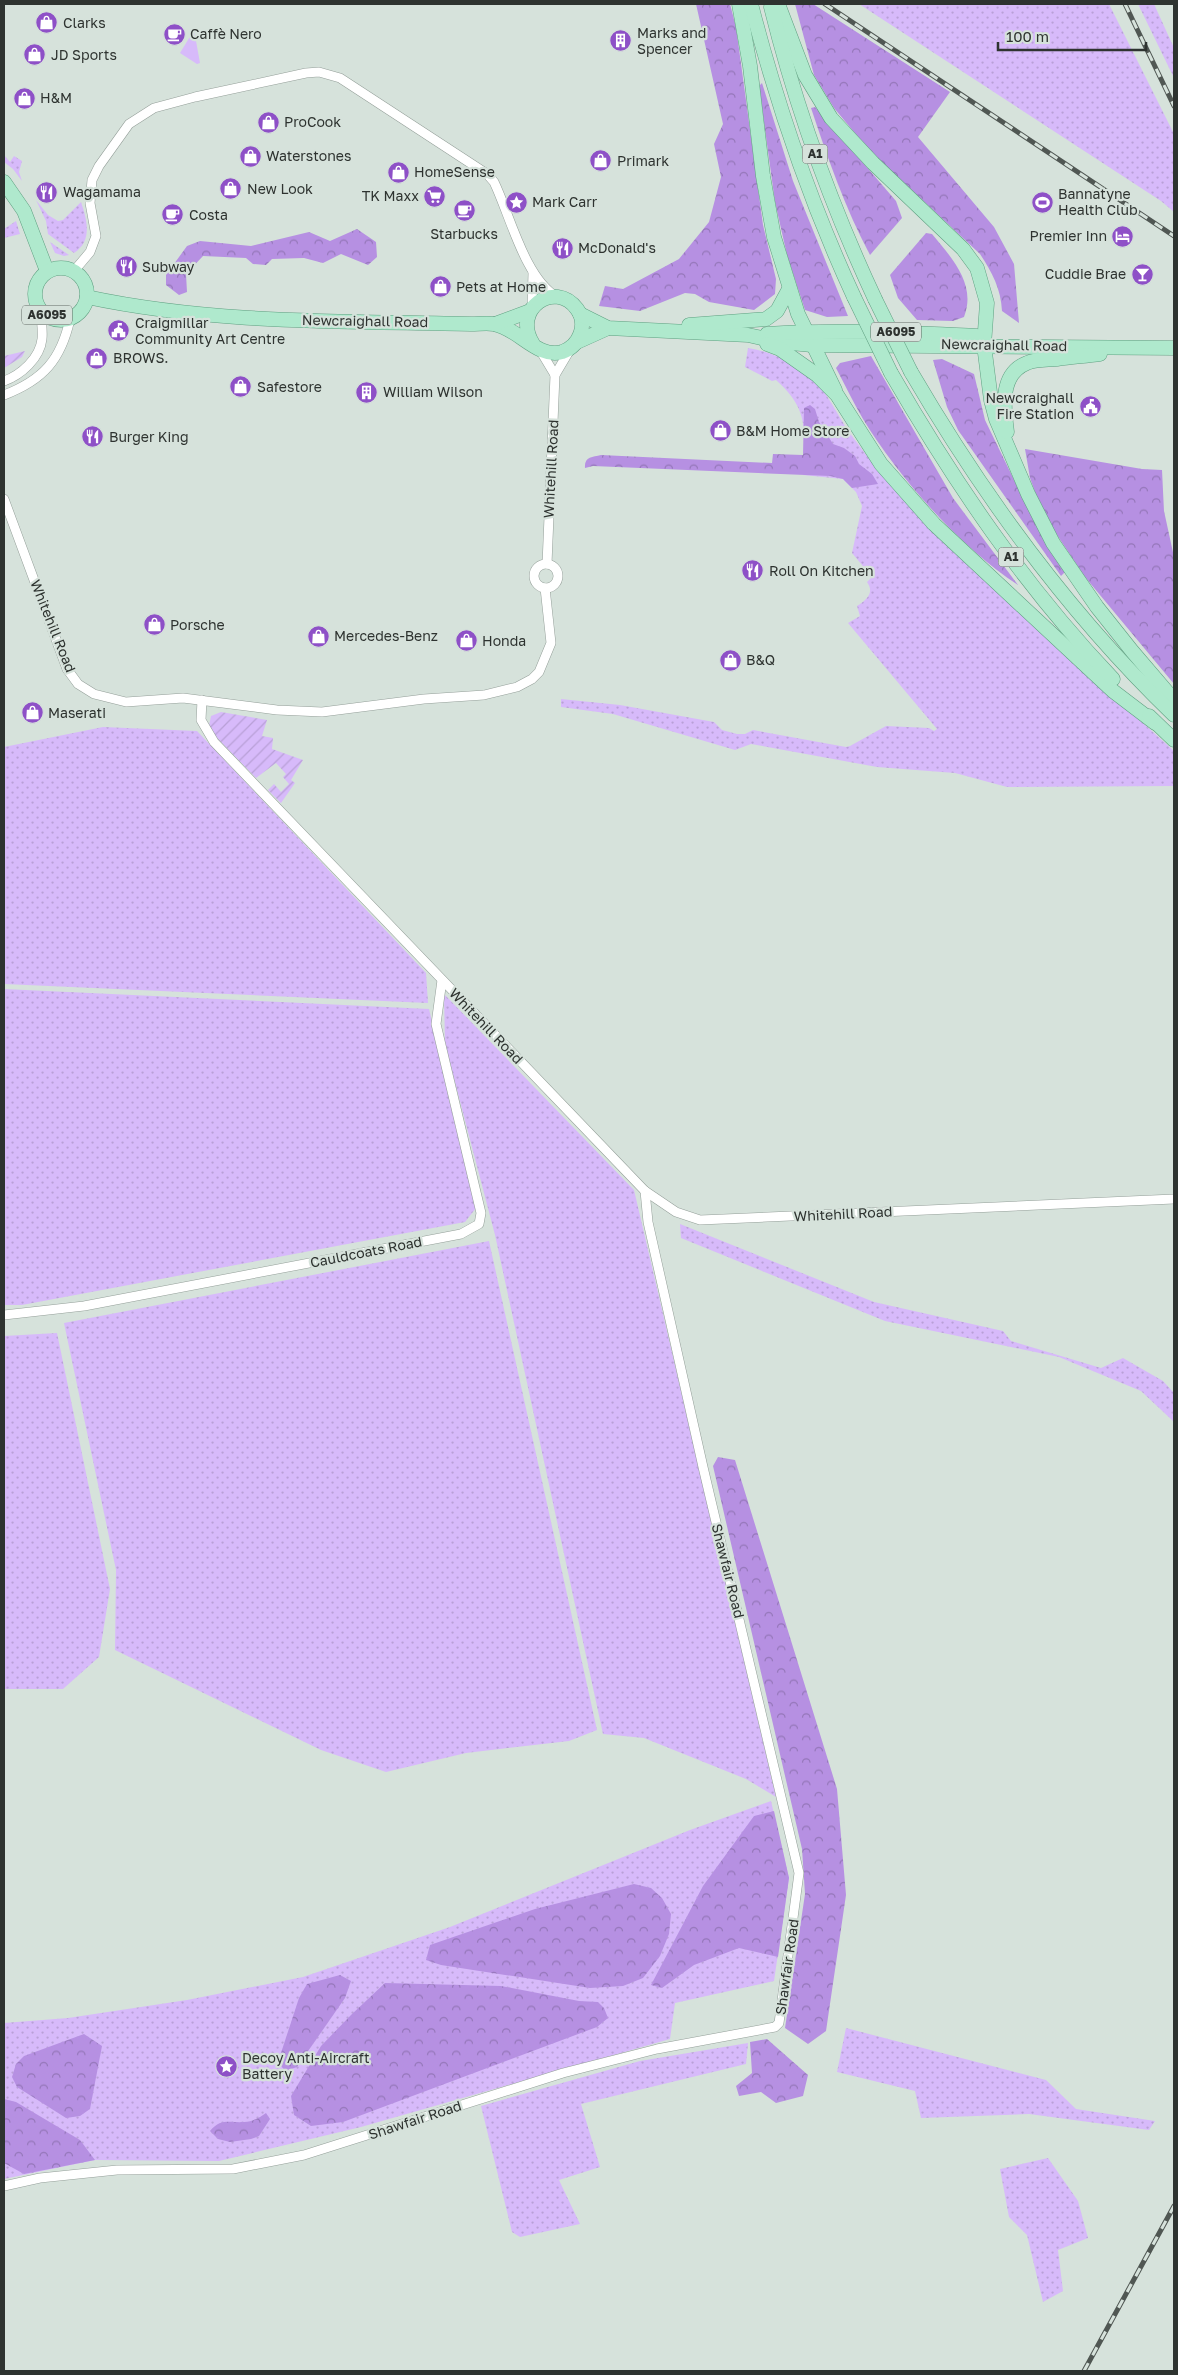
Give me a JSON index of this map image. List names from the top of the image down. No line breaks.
{"streets":{"main road":["A1","A6095","Newcraighall Road"],"street":["Whitehill Road","Cauldcoats Road","Shawfair Road"]},"crossings":[["A6095","Newcraighall Road"],["Newcraighall Road","Whitehill Road"],["Whitehill Road","Cauldcoats Road"],["Whitehill Road","Shawfair Road"]],"places":{"shop":["Clarks","JD Sports","H&M","ProCook","Waterstones","Primark","HomeSense","New Look","Pets at Home","BROWS.","Safestore","B&M Home Store","Porsche","Mercedes-Benz","Honda","B&Q","Maserati"],"cafe":["Caffè Nero","Starbucks","Costa"],"building":["Marks and Spencer","William Wilson"],"restaurant":["Wagamama","McDonald's","Subway","Burger King","Roll On Kitchen"],"supermarket":["TK Maxx"],"place":["Mark Carr","Decoy Anti-Aircraft Battery"],"sports":["Bannatyne Health Club"],"hotel":["Premier Inn"],"bar":["Cuddie Brae"],"public building":["Craigmillar Community Art Centre","Newcraighall Fire Station"]},"scale_bar":"100 m"}
